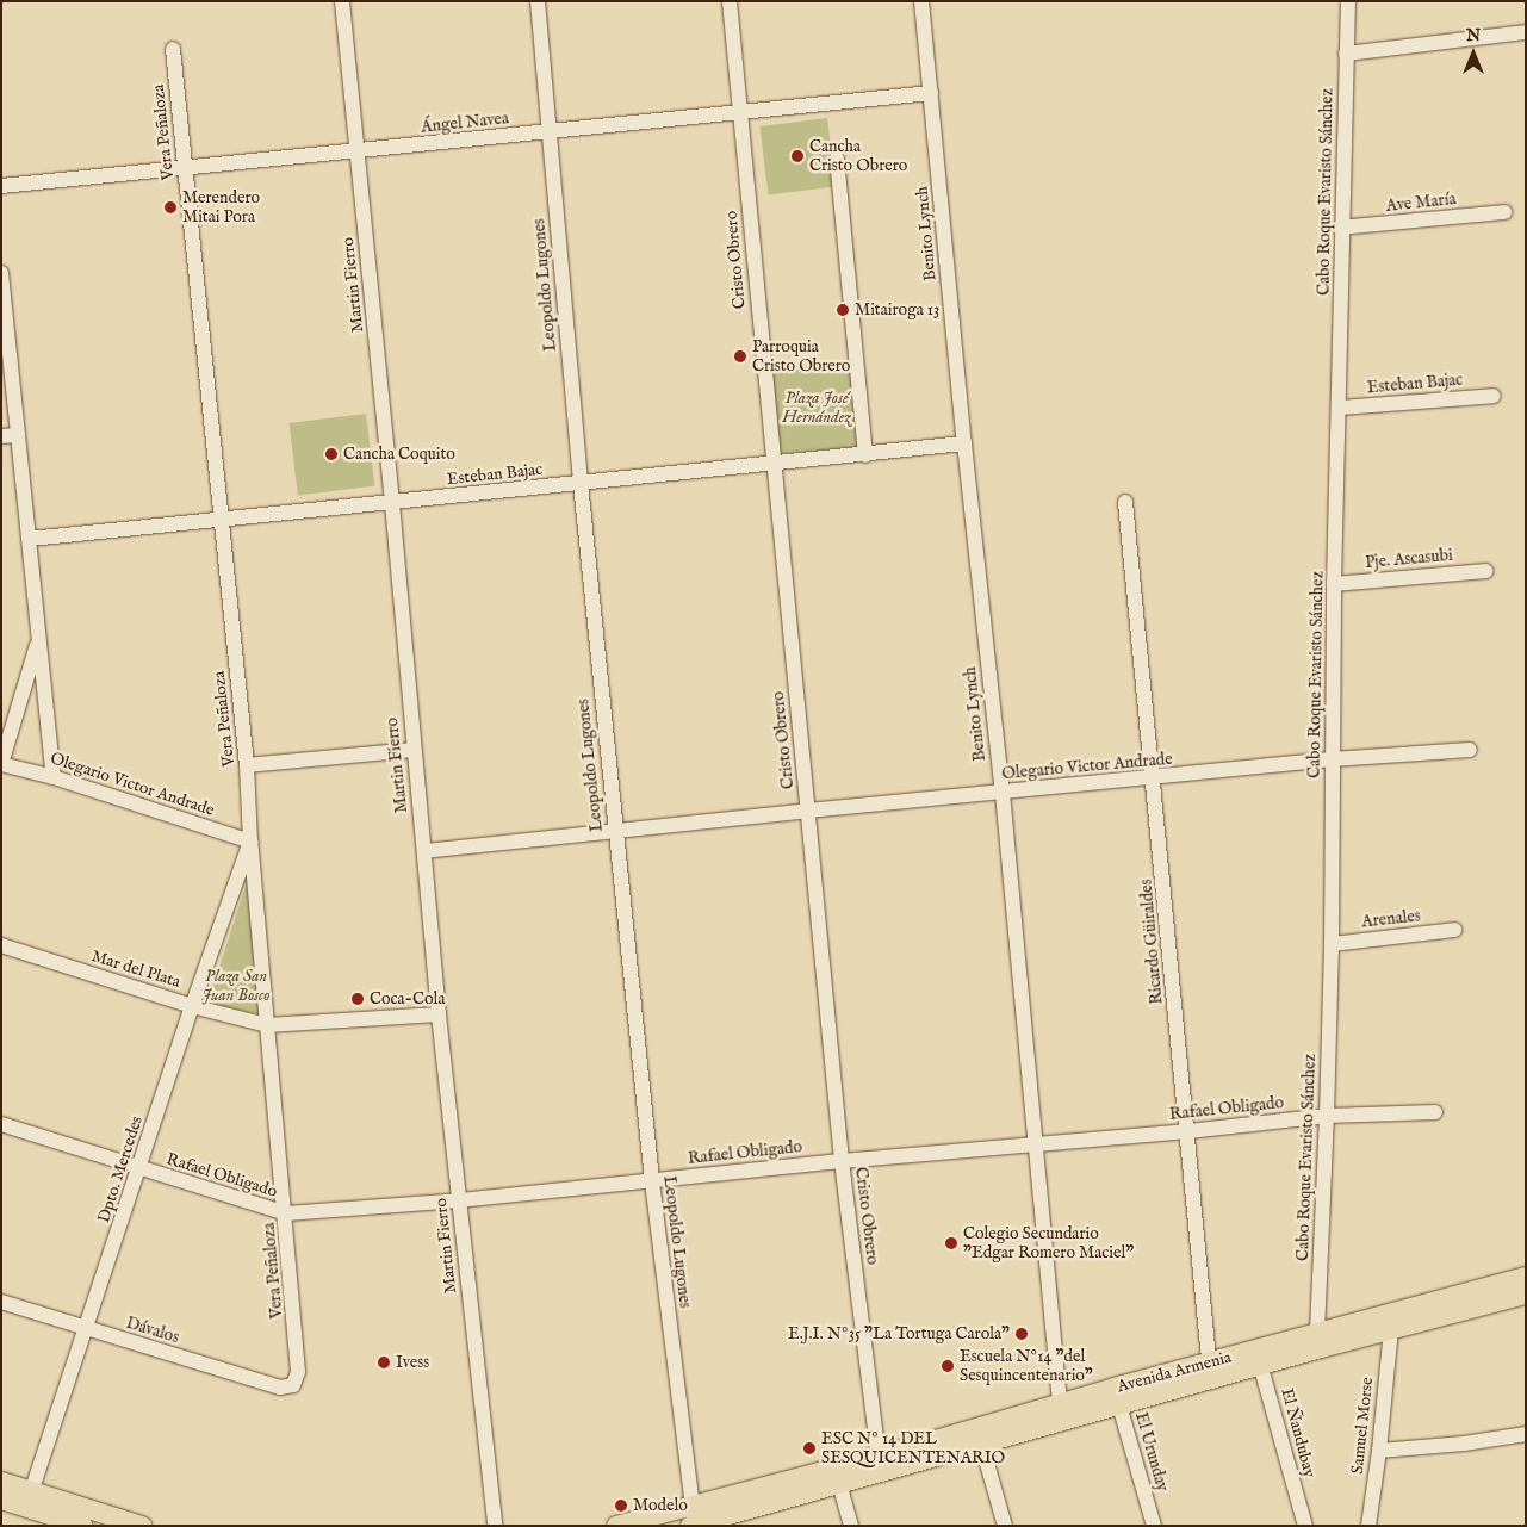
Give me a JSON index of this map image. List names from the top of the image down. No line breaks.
{"streets":{"main road":["Avenida Armenia"],"street":["Ángel Navea","Vera Peñaloza","Cabo Roque Evaristo Sánchez","Ave María","Benito Lynch","Cristo Obrero","Martin Fierro","Leopoldo Lugones","Esteban Bajac","Pje. Ascasubi","Olegario Victor Andrade","Arenales","Ricardo Güiraldes","Mar del Plata","Rafael Obligado","Dpto. Mercedes","Dávalos","Samuel Morse","El Ñandubay","El Urunday"]},"crossings":[["Ángel Navea","Vera Peñaloza"],["Ángel Navea","Benito Lynch"],["Ángel Navea","Cristo Obrero"],["Ángel Navea","Martin Fierro"],["Ángel Navea","Leopoldo Lugones"],["Vera Peñaloza","Esteban Bajac"],["Vera Peñaloza","Olegario Victor Andrade"],["Vera Peñaloza","Mar del Plata"],["Vera Peñaloza","Rafael Obligado"],["Vera Peñaloza","Dpto. Mercedes"],["Vera Peñaloza","Dávalos"],["Cabo Roque Evaristo Sánchez","Ave María"],["Cabo Roque Evaristo Sánchez","Esteban Bajac"],["Cabo Roque Evaristo Sánchez","Pje. Ascasubi"],["Cabo Roque Evaristo Sánchez","Olegario Victor Andrade"],["Cabo Roque Evaristo Sánchez","Arenales"],["Cabo Roque Evaristo Sánchez","Rafael Obligado"],["Cabo Roque Evaristo Sánchez","Avenida Armenia"],["Benito Lynch","Esteban Bajac"],["Benito Lynch","Olegario Victor Andrade"],["Benito Lynch","Rafael Obligado"],["Benito Lynch","Avenida Armenia"],["Cristo Obrero","Esteban Bajac"],["Cristo Obrero","Olegario Victor Andrade"],["Cristo Obrero","Rafael Obligado"],["Cristo Obrero","Avenida Armenia"],["Martin Fierro","Esteban Bajac"],["Martin Fierro","Olegario Victor Andrade"],["Martin Fierro","Mar del Plata"],["Martin Fierro","Rafael Obligado"],["Leopoldo Lugones","Esteban Bajac"],["Leopoldo Lugones","Olegario Victor Andrade"],["Leopoldo Lugones","Rafael Obligado"],["Leopoldo Lugones","Avenida Armenia"],["Olegario Victor Andrade","Ricardo Güiraldes"],["Olegario Victor Andrade","Dpto. Mercedes"],["Ricardo Güiraldes","Rafael Obligado"],["Ricardo Güiraldes","Avenida Armenia"],["Mar del Plata","Dpto. Mercedes"],["Rafael Obligado","Dpto. Mercedes"],["Dpto. Mercedes","Dávalos"],["Avenida Armenia","Samuel Morse"],["Avenida Armenia","El Ñandubay"],["Avenida Armenia","El Urunday"]],"parks":["Plaza José Hernández","Plaza San Juan Bosco"],"places":["Cancha Cristo Obrero","Merendero Mitai Pora","Mitairoga 13","Parroquia Cristo Obrero","Cancha Coquito","Coca-Cola","Colegio Secundario \"Edgar Romero Maciel\"","E.J.I. Nº35 \"La Tortuga Carola\"","Ivess","Escuela Nº14 \"del Sesquincentenario\"","ESC Nº 14 DEL SESQUICENTENARIO","Modelo"],"north":"top"}
